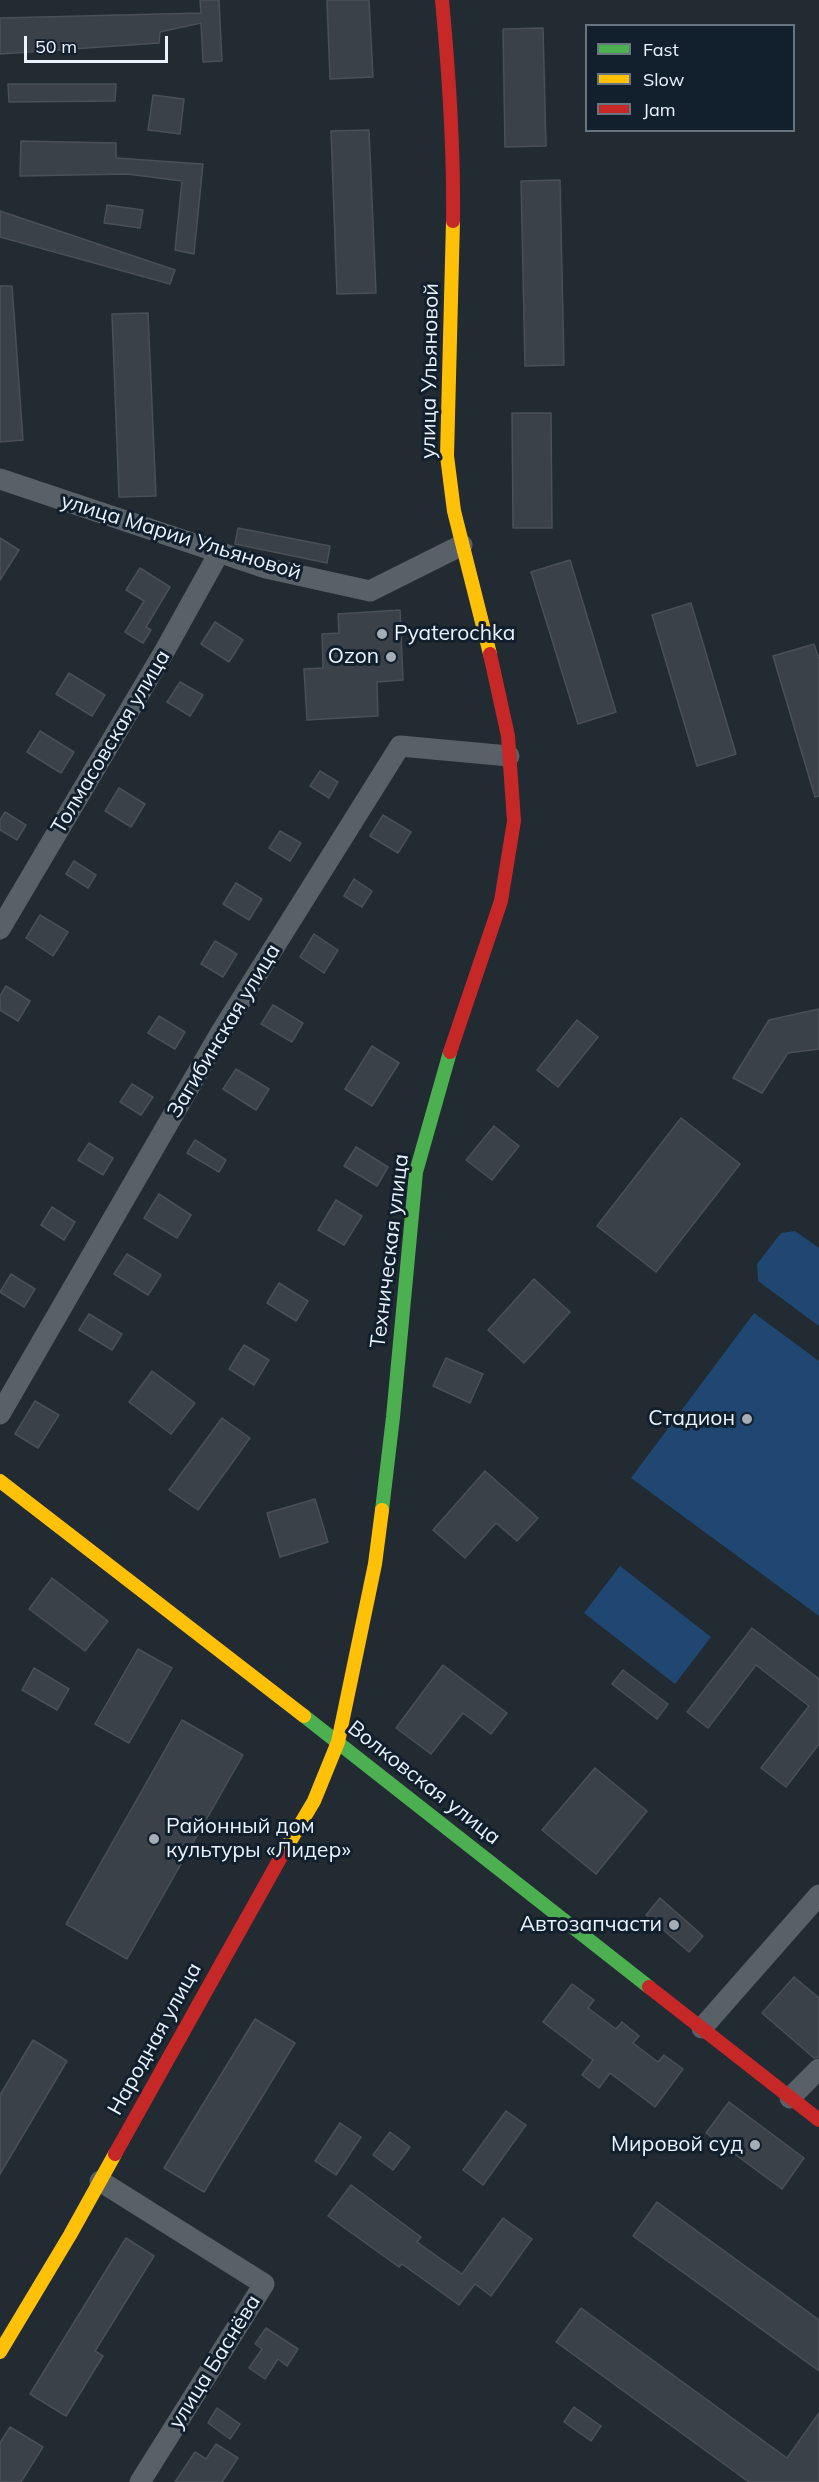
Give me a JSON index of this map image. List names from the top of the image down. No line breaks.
{"streets":{"street":["улица Ульяновой","улица Марии Ульяновой","Толмасовская улица","Загибинская улица","Техническая улица","Волковская улица","Народная улица","улица Баснёва"]},"crossings":[["улица Ульяновой","улица Марии Ульяновой"],["улица Ульяновой","Загибинская улица"],["улица Ульяновой","Техническая улица"],["улица Марии Ульяновой","Толмасовская улица"],["Загибинская улица","Техническая улица"],["Техническая улица","Волковская улица"],["Техническая улица","Народная улица"],["Волковская улица","Народная улица"],["Народная улица","улица Баснёва"]],"places":["Pyaterochka","Ozon","Стадион","Районный дом культуры «Лидер»","Автозапчасти","Мировой суд"],"legend":["Fast","Slow","Jam"],"scale_bar":"50 m"}
